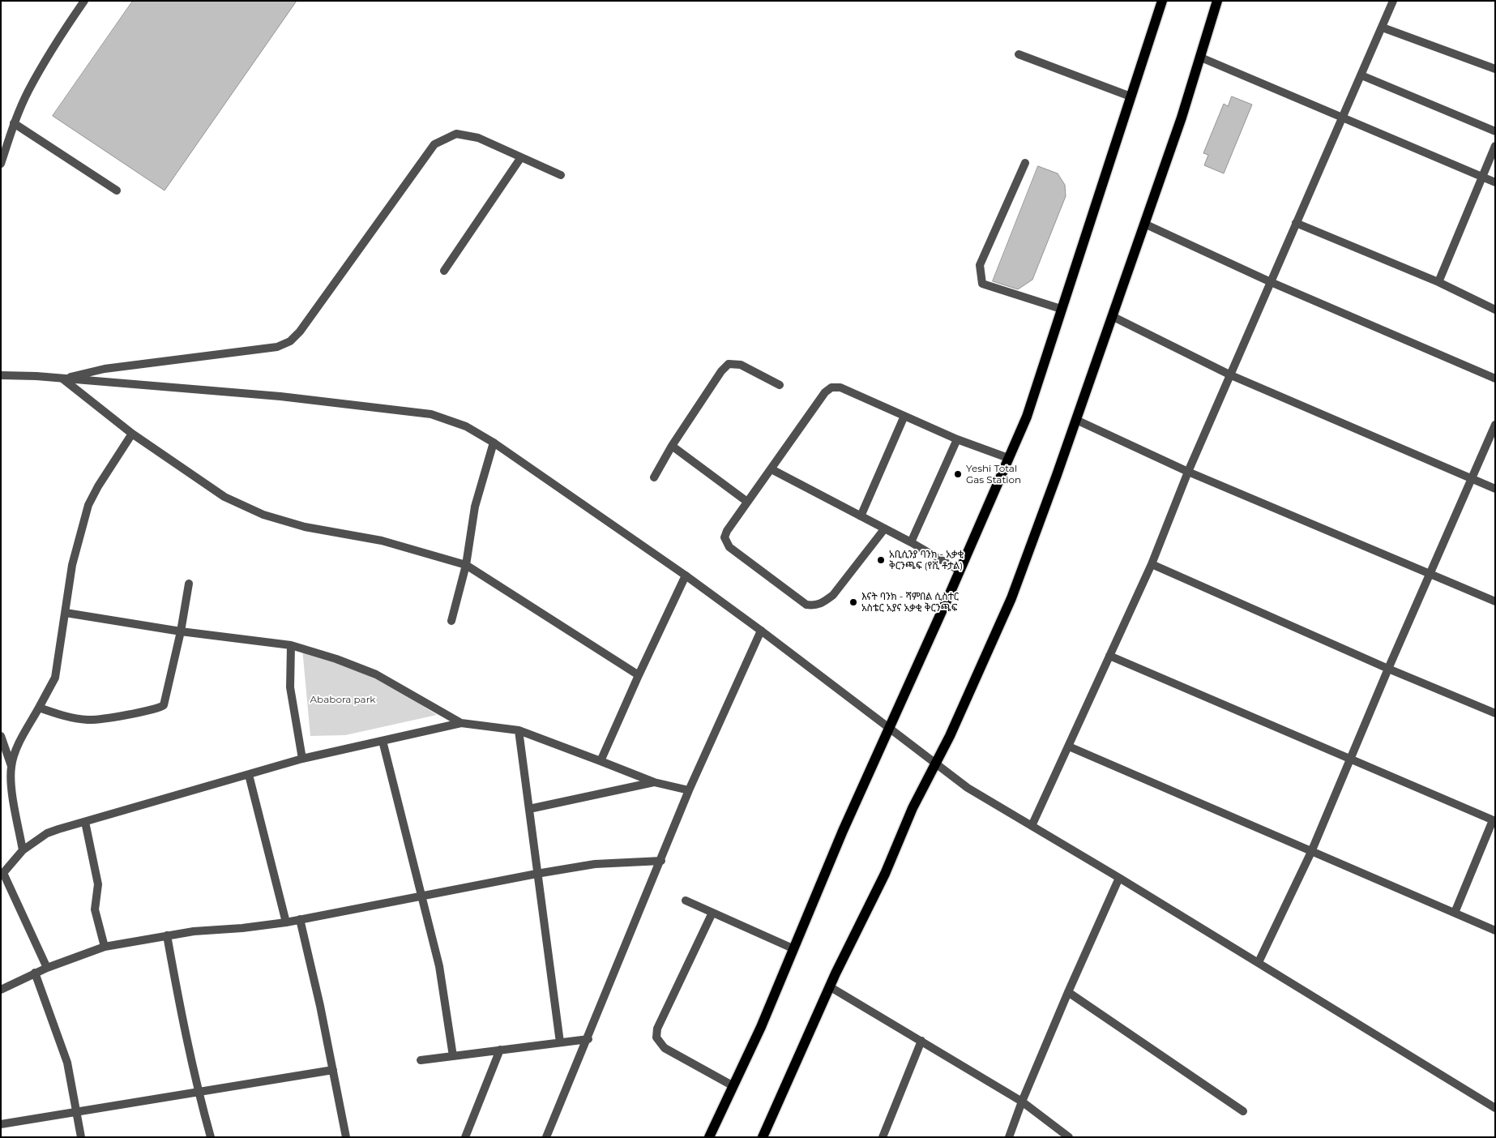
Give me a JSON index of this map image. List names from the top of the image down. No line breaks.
{"parks":["Ababora park"],"places":["Yeshi Total Gas Station","አቢሲንያ ባንክ - አቃቂ ቅርንጫፍ (የሺ ቶታል)","እናት ባንክ - ሻምበል ሲስተር አስቴር አያና አቃቂ ቅርንጫፍ"]}
